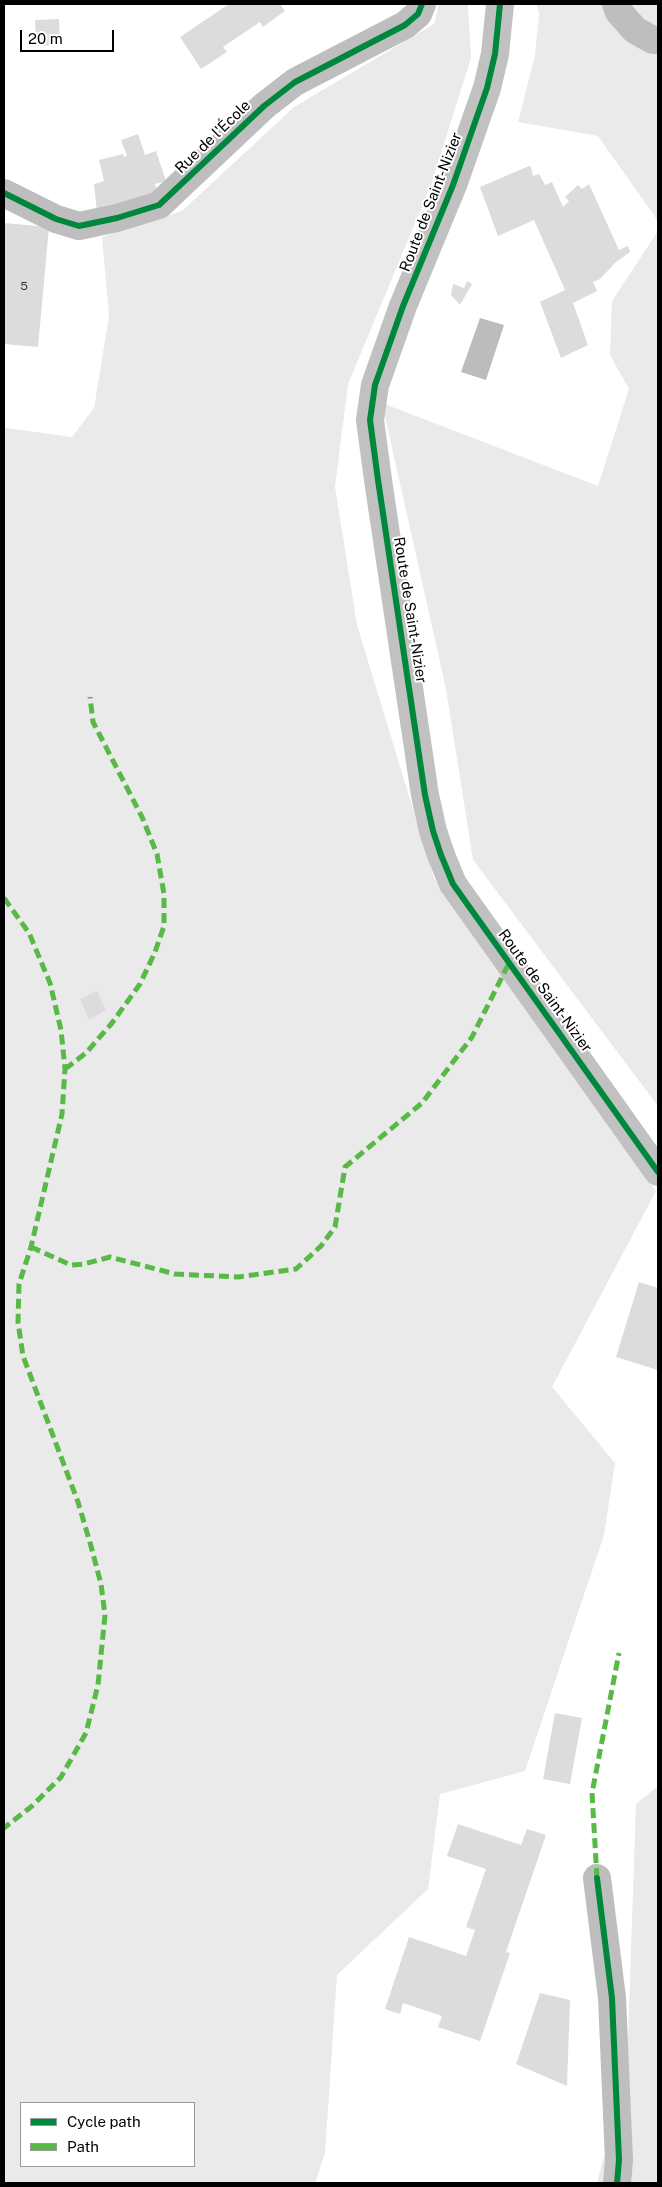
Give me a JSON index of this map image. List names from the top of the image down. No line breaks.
{"streets":{"main road":["Route de Saint-Nizier"],"street":["Rue de l'École"]},"house_numbers":["5"],"legend":["Cycle path","Path"],"scale_bar":"20 m"}
